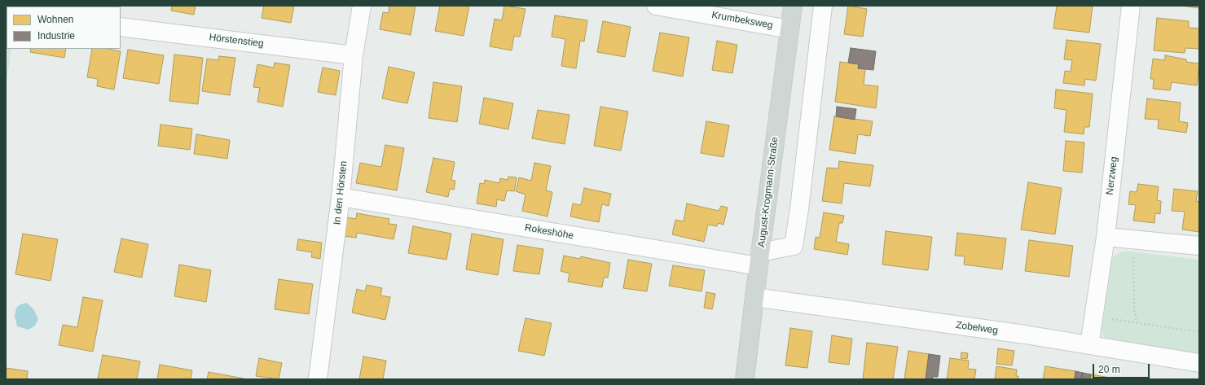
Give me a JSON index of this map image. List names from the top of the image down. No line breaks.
{"streets":{"main road":["August-Krogmann-Straße"],"street":["Krumbeksweg","Hörstenstieg","Nerzweg","In den Hörsten","Rokeshöhe","Zobelweg"]},"crossings":[["Krumbeksweg","August-Krogmann-Straße"],["Hörstenstieg","In den Hörsten"],["Nerzweg","Zobelweg"],["August-Krogmann-Straße","Rokeshöhe"],["August-Krogmann-Straße","Zobelweg"],["In den Hörsten","Rokeshöhe"]],"legend":["Wohnen","Industrie"],"scale_bar":"20 m"}
